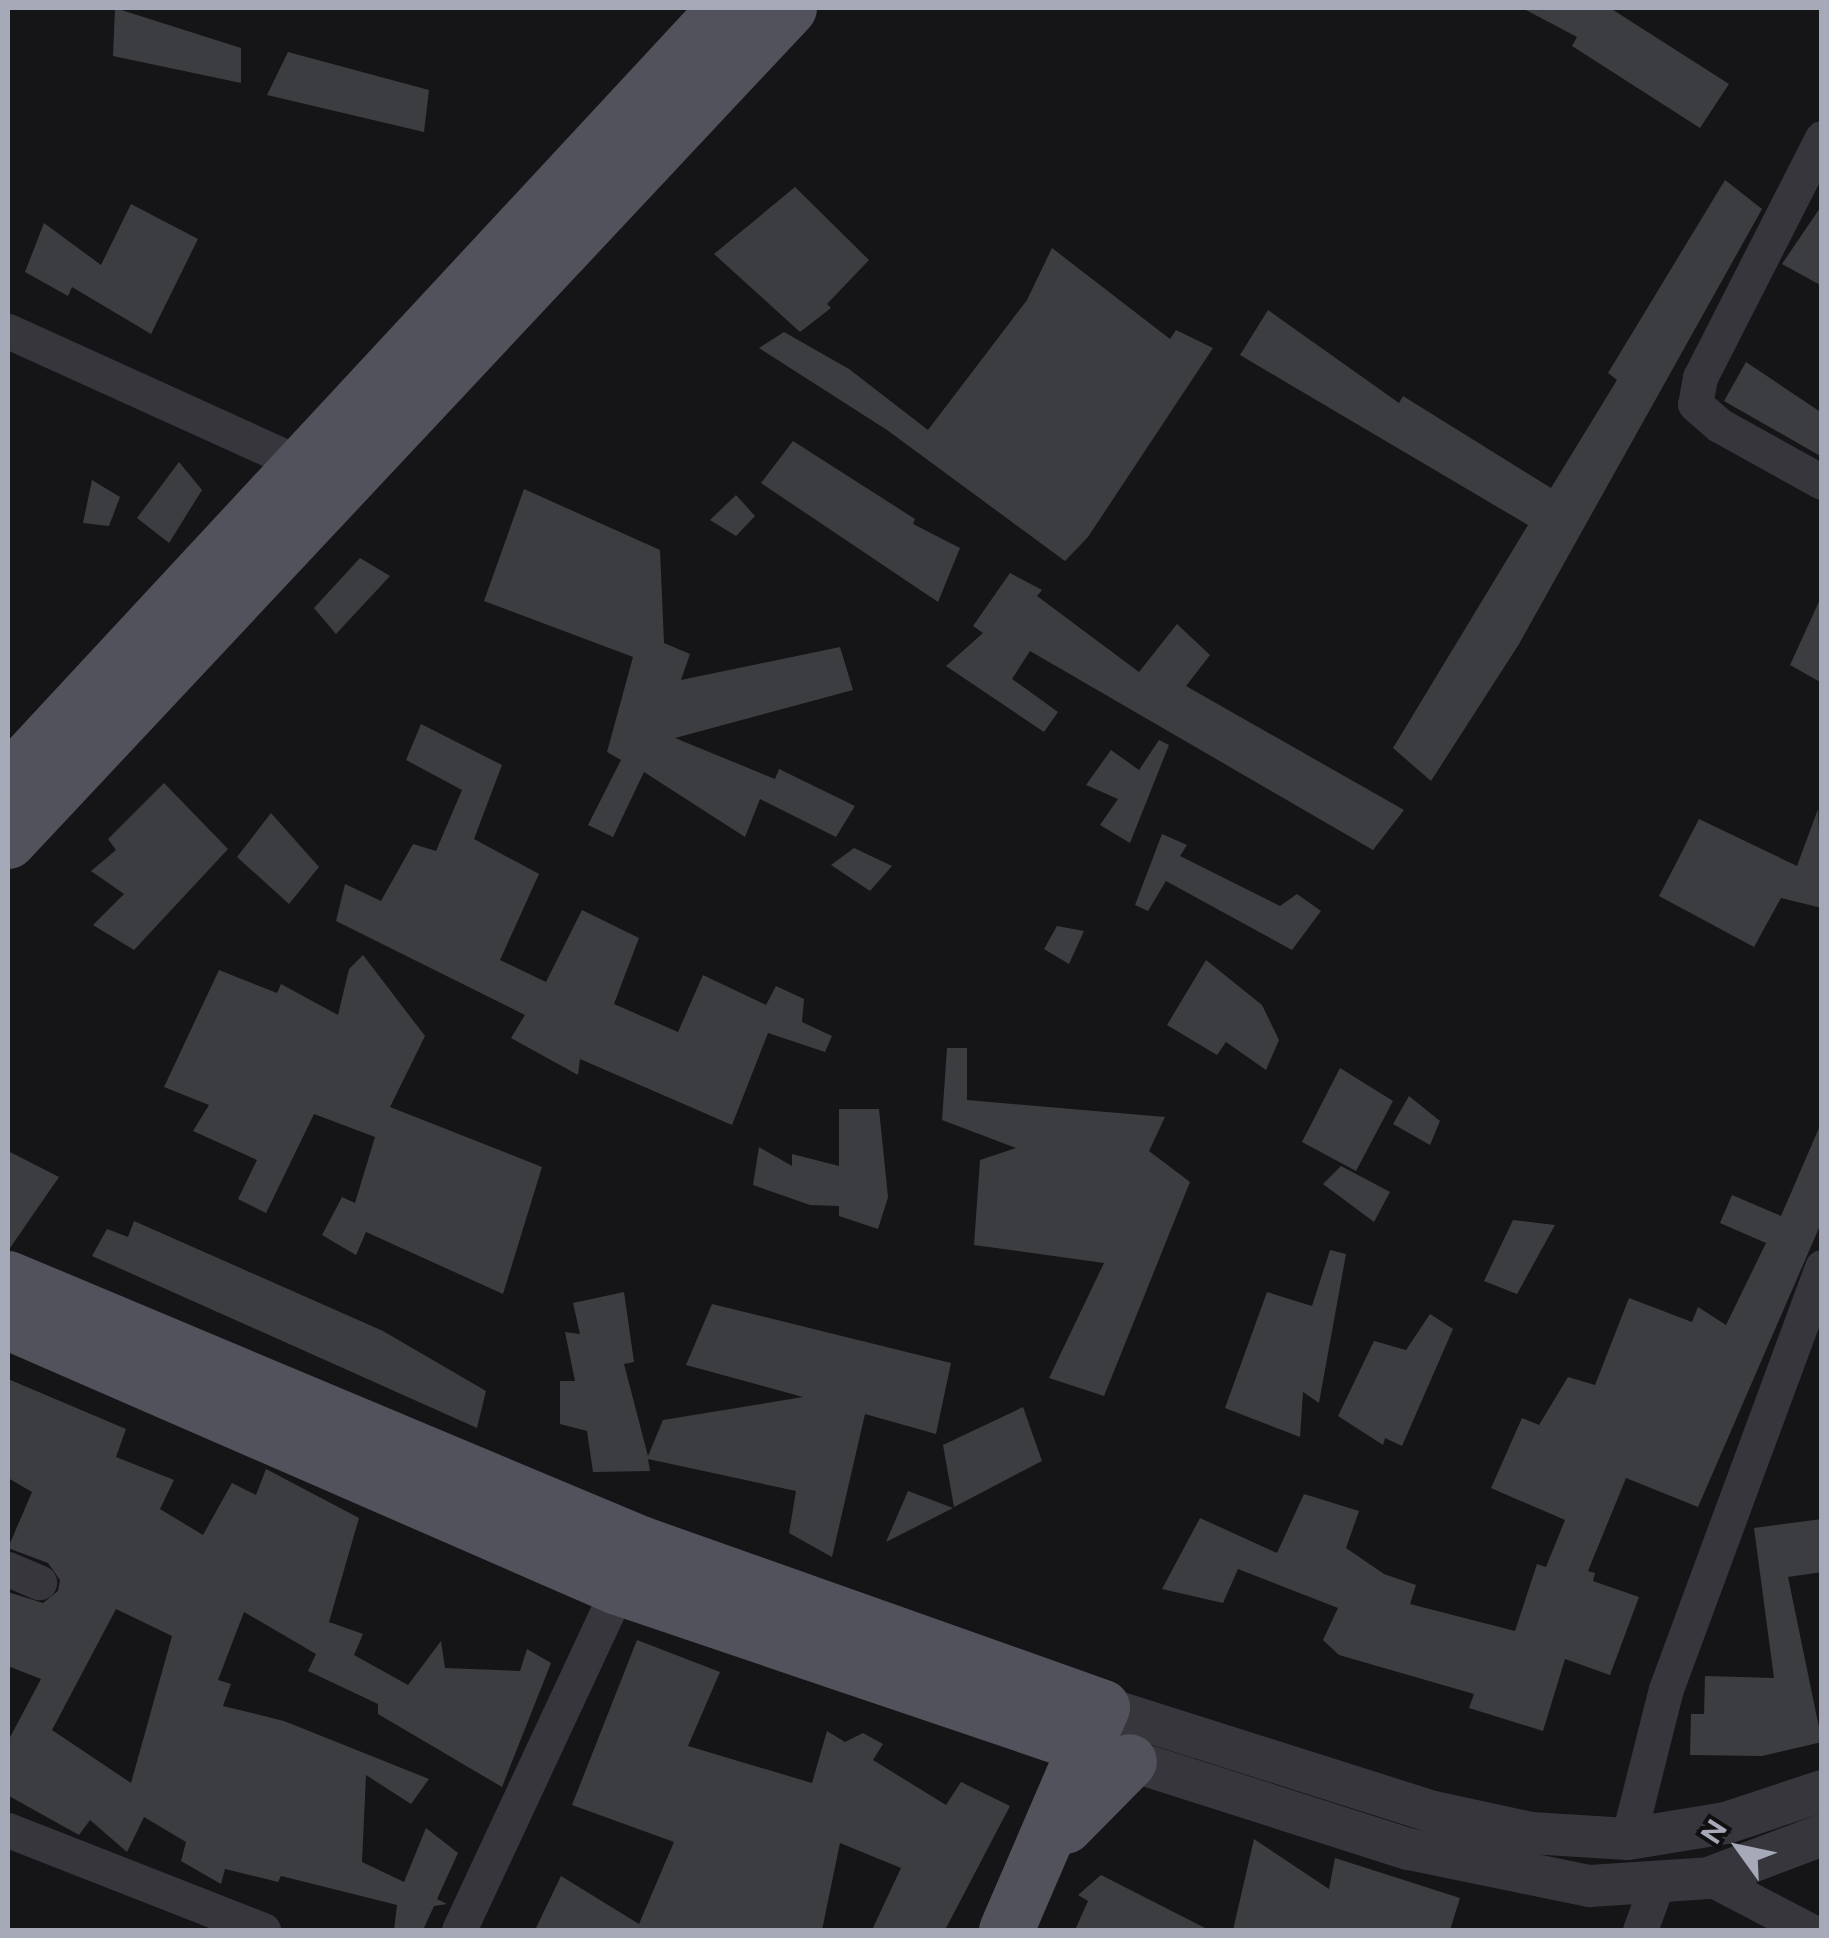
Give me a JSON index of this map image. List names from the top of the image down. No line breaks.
{"north":"top left"}
